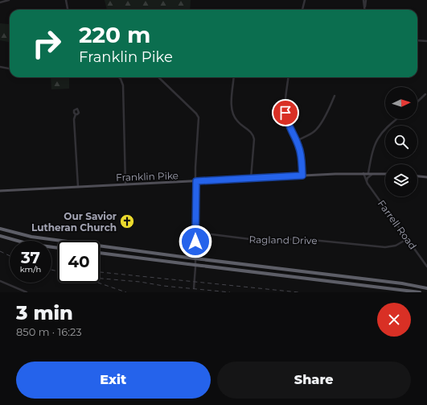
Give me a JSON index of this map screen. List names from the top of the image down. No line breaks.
{"streets":{"main road":["Franklin Pike"],"street":["Farrell Road","Ragland Drive"]},"crossings":[["Franklin Pike","Farrell Road"],["Farrell Road","Ragland Drive"]],"places":{"church":["Our Savior Lutheran Church"]},"north":"right","page":{"turn":["220 m","Franklin Pike"],"speed":"37 km/h","limit":"40","heading":["3 min","850 m · 16:23"],"buttons":["Exit","Share"]}}
